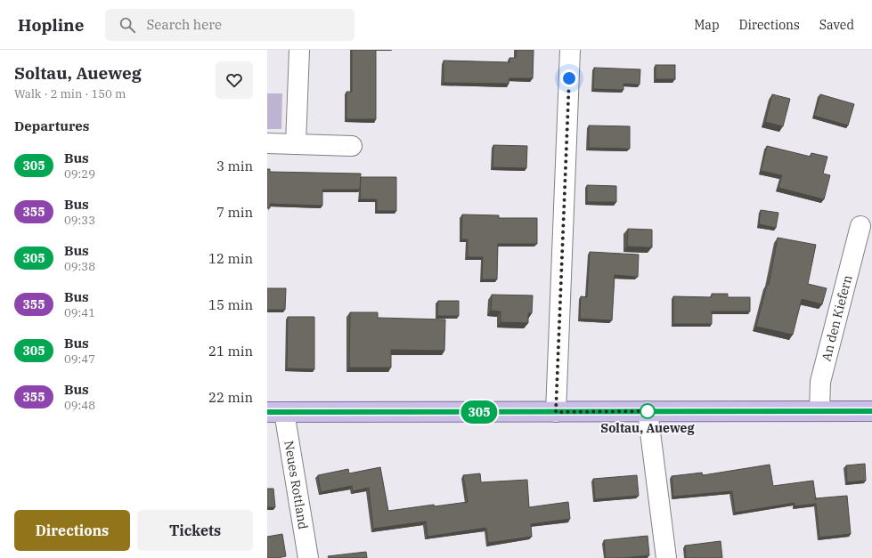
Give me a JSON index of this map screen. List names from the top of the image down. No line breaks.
{"streets":{"street":["An den Kiefern","Neues Rottland"]},"places":["Soltau, Aueweg"],"lines":["bus line 305"],"page":{"header":"Hopline","search":"Search here","nav":["Map","Directions","Saved"],"heading":[["Soltau, Aueweg","Walk · 2 min · 150 m"],"Departures"],"on_map":"305","list":[{"mark":"305","name":"Bus","note":"09:29","value":"3 min"},{"mark":"355","name":"Bus","note":"09:33","value":"7 min"},{"mark":"305","name":"Bus","note":"09:38","value":"12 min"},{"mark":"355","name":"Bus","note":"09:41","value":"15 min"},{"mark":"305","name":"Bus","note":"09:47","value":"21 min"},{"mark":"355","name":"Bus","note":"09:48","value":"22 min"}],"buttons":["Directions","Tickets"]}}
